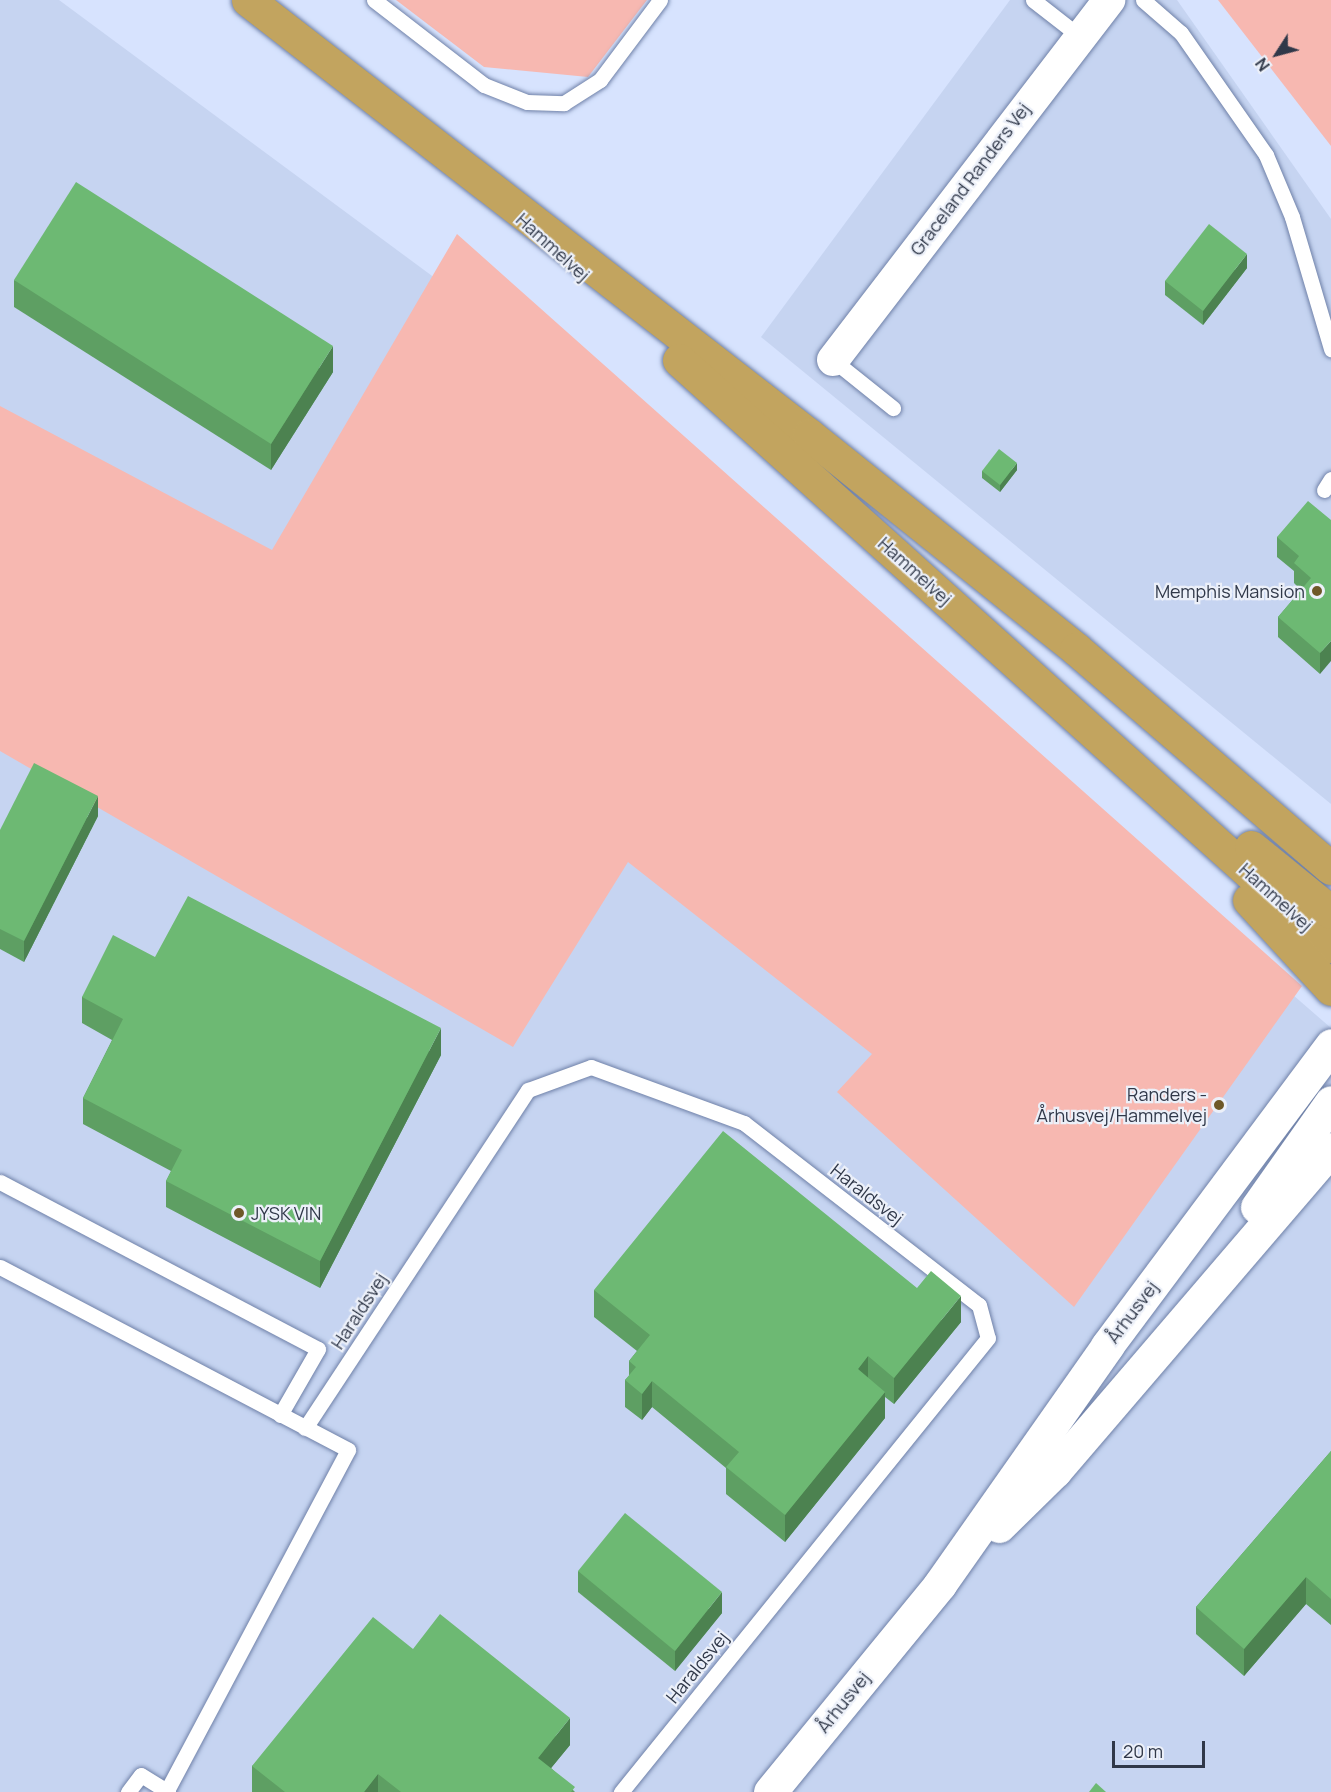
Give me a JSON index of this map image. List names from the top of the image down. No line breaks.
{"streets":{"highway":["Hammelvej"],"main road":["Århusvej"],"street":["Graceland Randers Vej"],"lane":["Haraldsvej"]},"places":["Memphis Mansion","Randers - Århusvej/Hammelvej","JYSK VIN"],"scale_bar":"20 m","north":"bottom left"}
